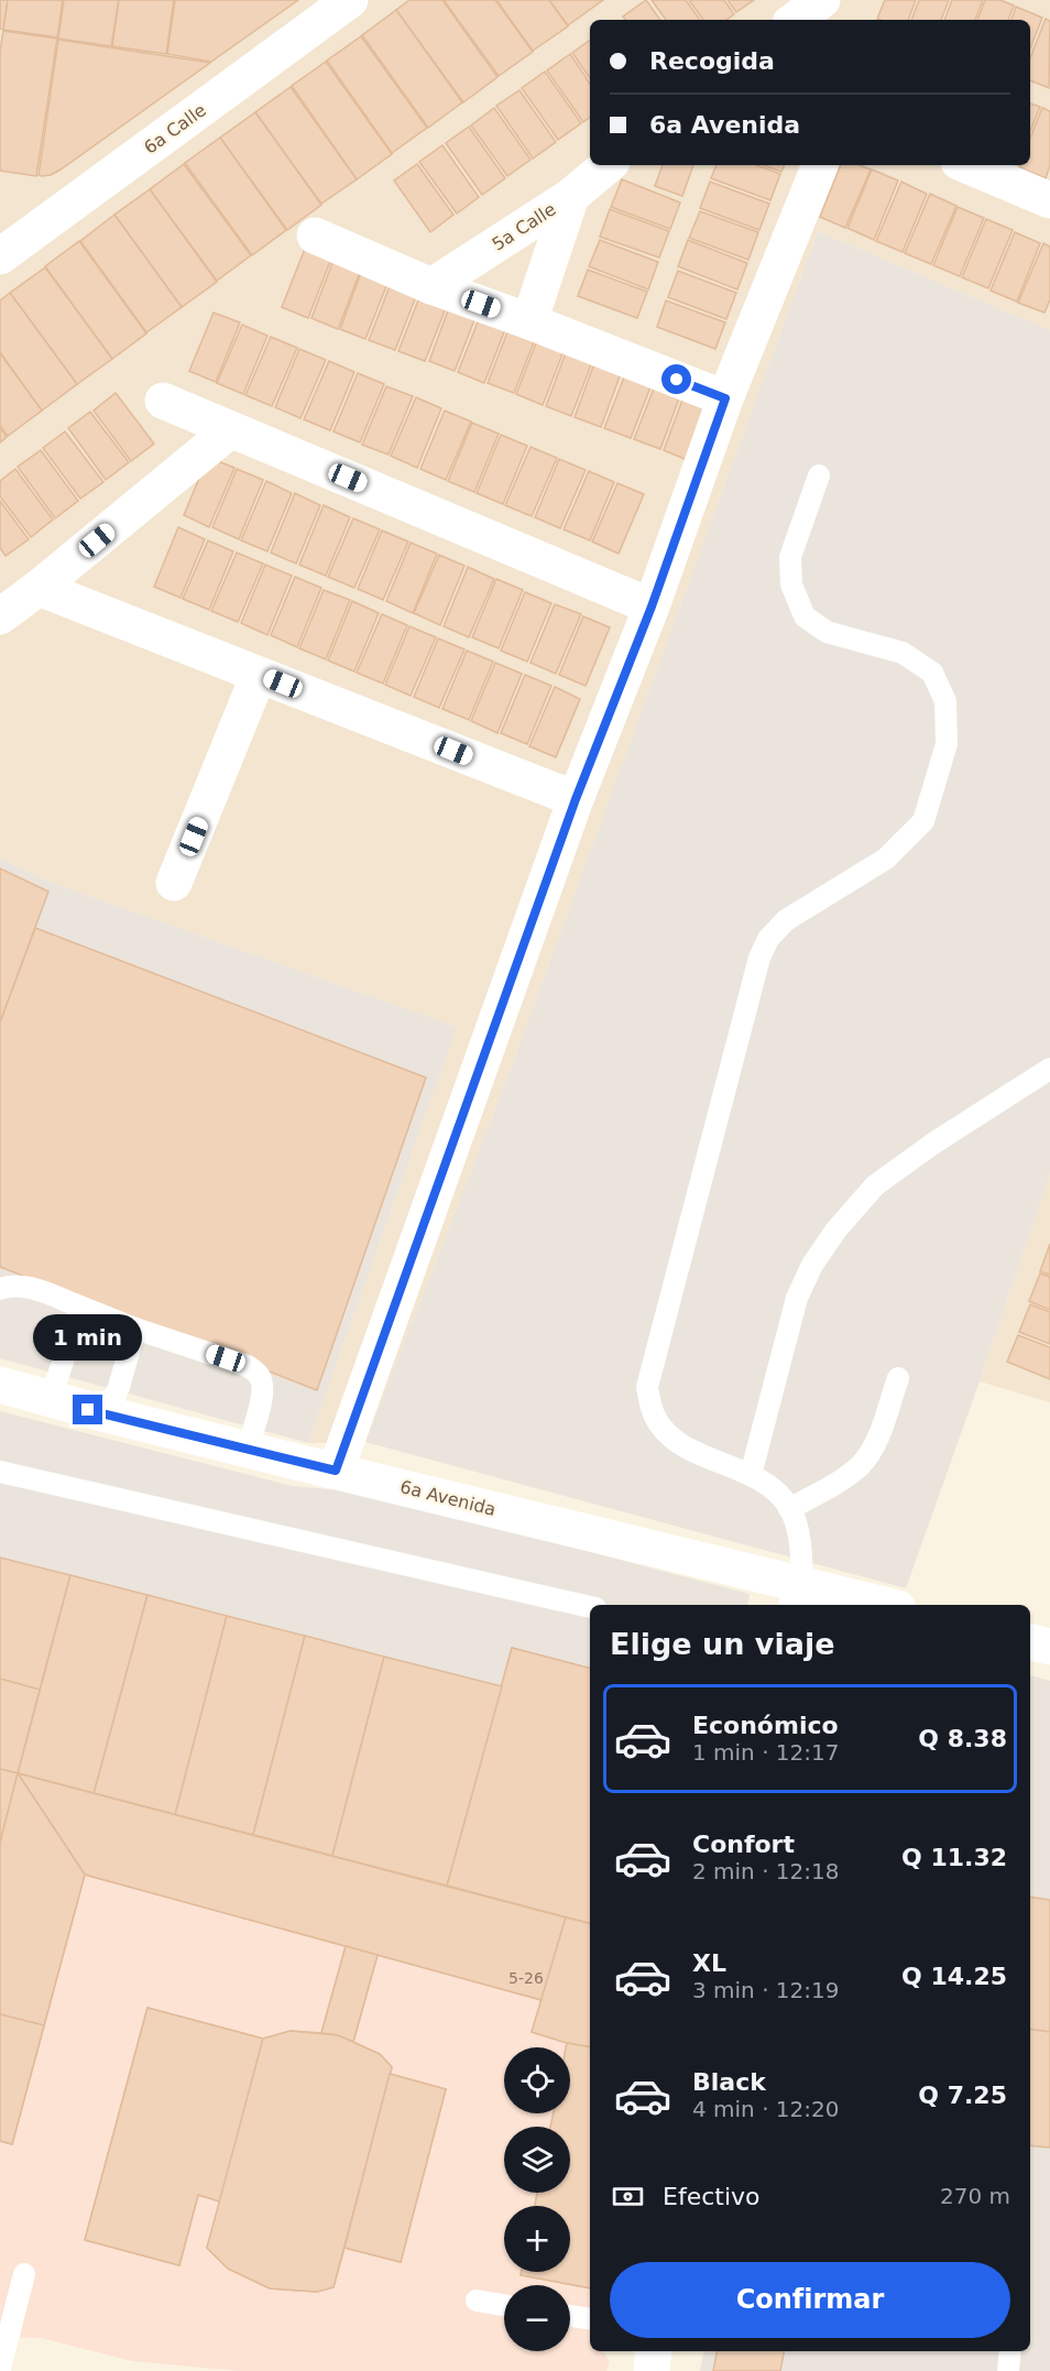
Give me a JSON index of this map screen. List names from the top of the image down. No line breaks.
{"streets":{"street":["6a Calle","5a Calle","6a Avenida"]},"house_numbers":["5-26"],"page":{"banner":["Recogida","6a Avenida"],"bubble":"1 min","heading":"Elige un viaje","list":[{"name":"Económico","note":"1 min · 12:17","value":"Q 8.38"},{"name":"Confort","note":"2 min · 12:18","value":"Q 11.32"},{"name":"XL","note":"3 min · 12:19","value":"Q 14.25"},{"name":"Black","note":"4 min · 12:20","value":"Q 7.25"}],"map_buttons":["+","−"],"pay":["Efectivo","270 m"],"buttons":"Confirmar"}}
